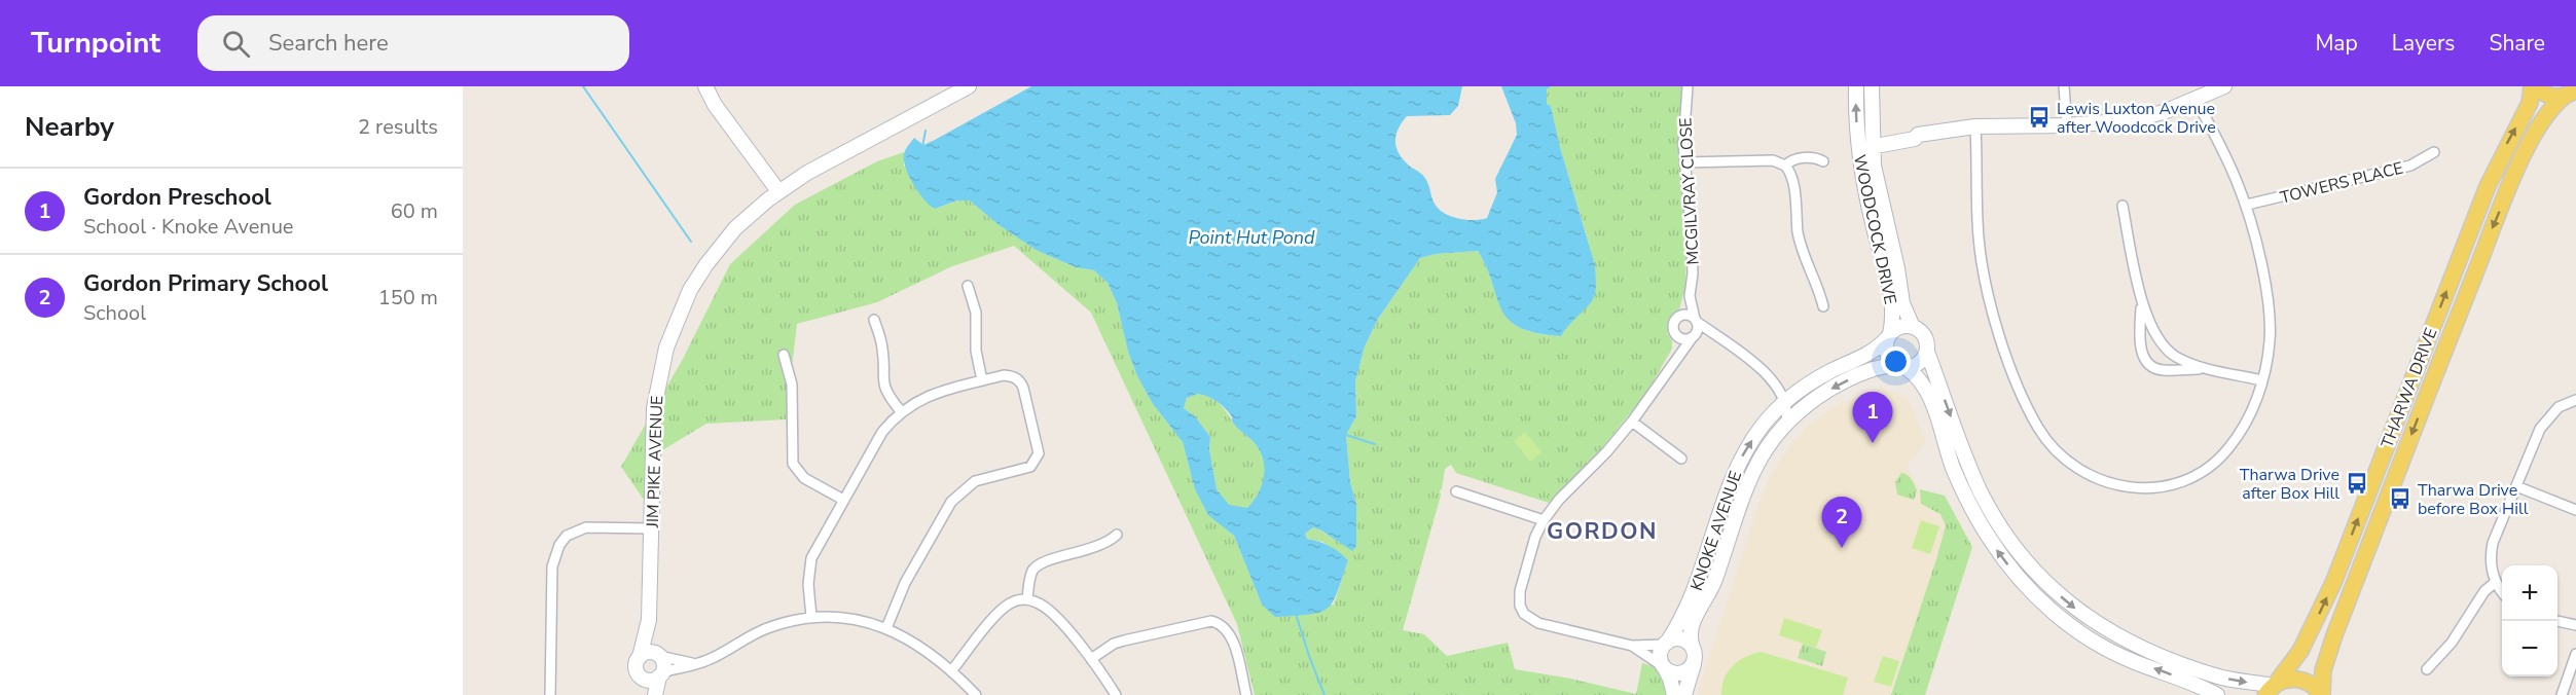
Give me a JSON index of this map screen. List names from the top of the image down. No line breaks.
{"streets":{"main road":["THARWA DRIVE"],"street":["TOWERS PLACE","MCGILVRAY CLOSE","WOODCOCK DRIVE","JIM PIKE AVENUE","KNOKE AVENUE"]},"crossings":[["WOODCOCK DRIVE","KNOKE AVENUE"]],"districts":["GORDON"],"water":["Point Hut Pond"],"places":{"bus stop":["Lewis Luxton Avenue after Woodcock Drive","Tharwa Drive after Box Hill","Tharwa Drive before Box Hill"]},"page":{"header":"Turnpoint","search":"Search here","nav":["Map","Layers","Share"],"heading":["Nearby","2 results"],"list":[{"mark":"1","name":"Gordon Preschool","note":"School · Knoke Avenue","value":"60 m"},{"mark":"2","name":"Gordon Primary School","note":"School","value":"150 m"}],"pins":["1","2"],"map_buttons":["+","−"]}}
